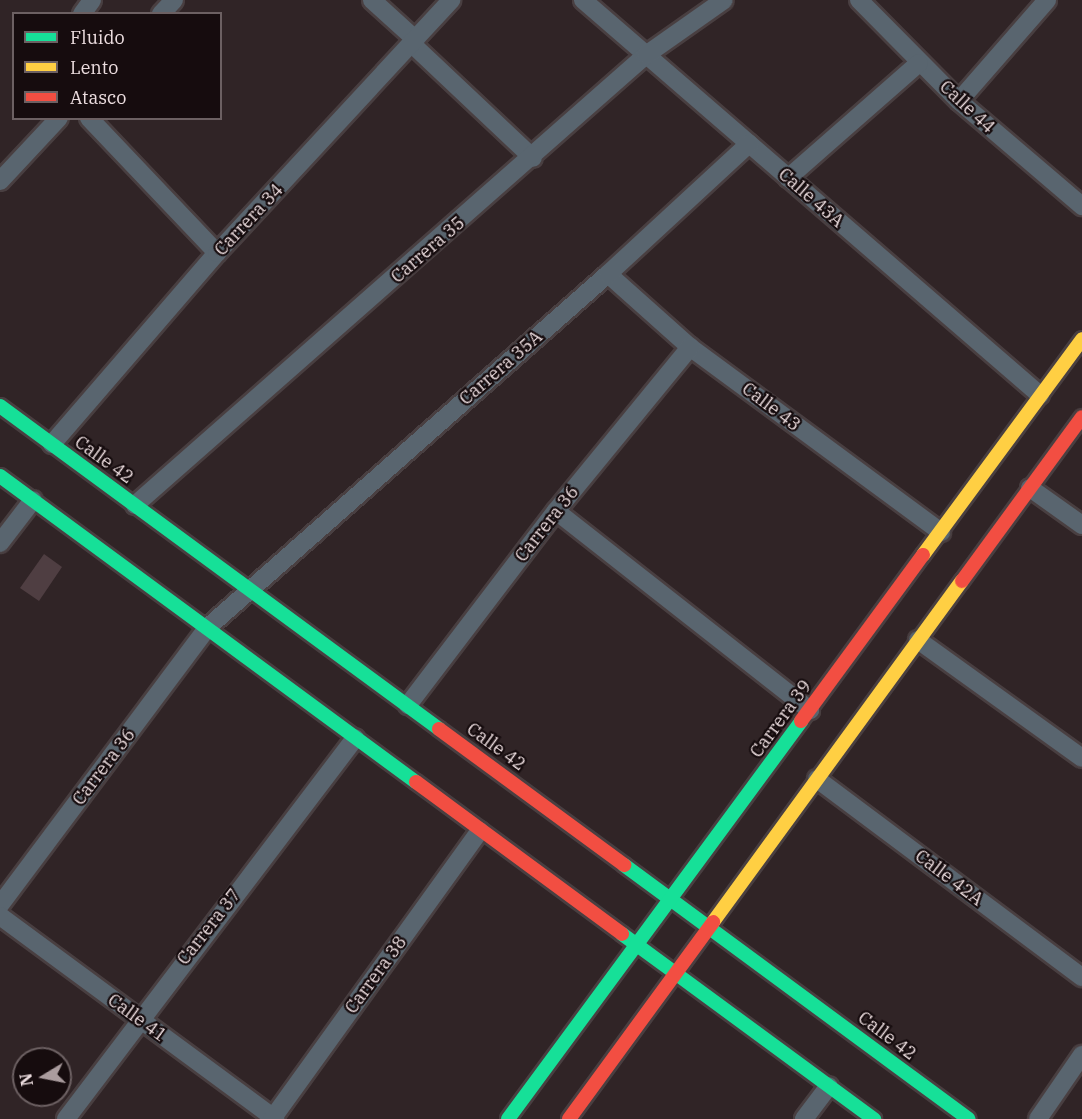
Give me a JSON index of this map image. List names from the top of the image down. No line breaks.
{"streets":{"street":["Calle 44","Calle 43A","Carrera 34","Carrera 35","Carrera 35A","Calle 43","Calle 42","Carrera 36","Carrera 39","Calle 42A","Carrera 37","Carrera 38","Calle 41"]},"crossings":[["Calle 43A","Carrera 35"],["Calle 43A","Carrera 35A"],["Calle 43A","Carrera 39"],["Carrera 34","Calle 42"],["Carrera 35","Calle 42"],["Carrera 35A","Calle 43"],["Carrera 35A","Calle 42"],["Calle 43","Carrera 36"],["Calle 43","Carrera 39"],["Calle 42","Carrera 36"],["Calle 42","Carrera 39"],["Carrera 37","Calle 41"],["Carrera 38","Calle 41"]],"legend":["Fluido","Lento","Atasco"],"north":"left"}
